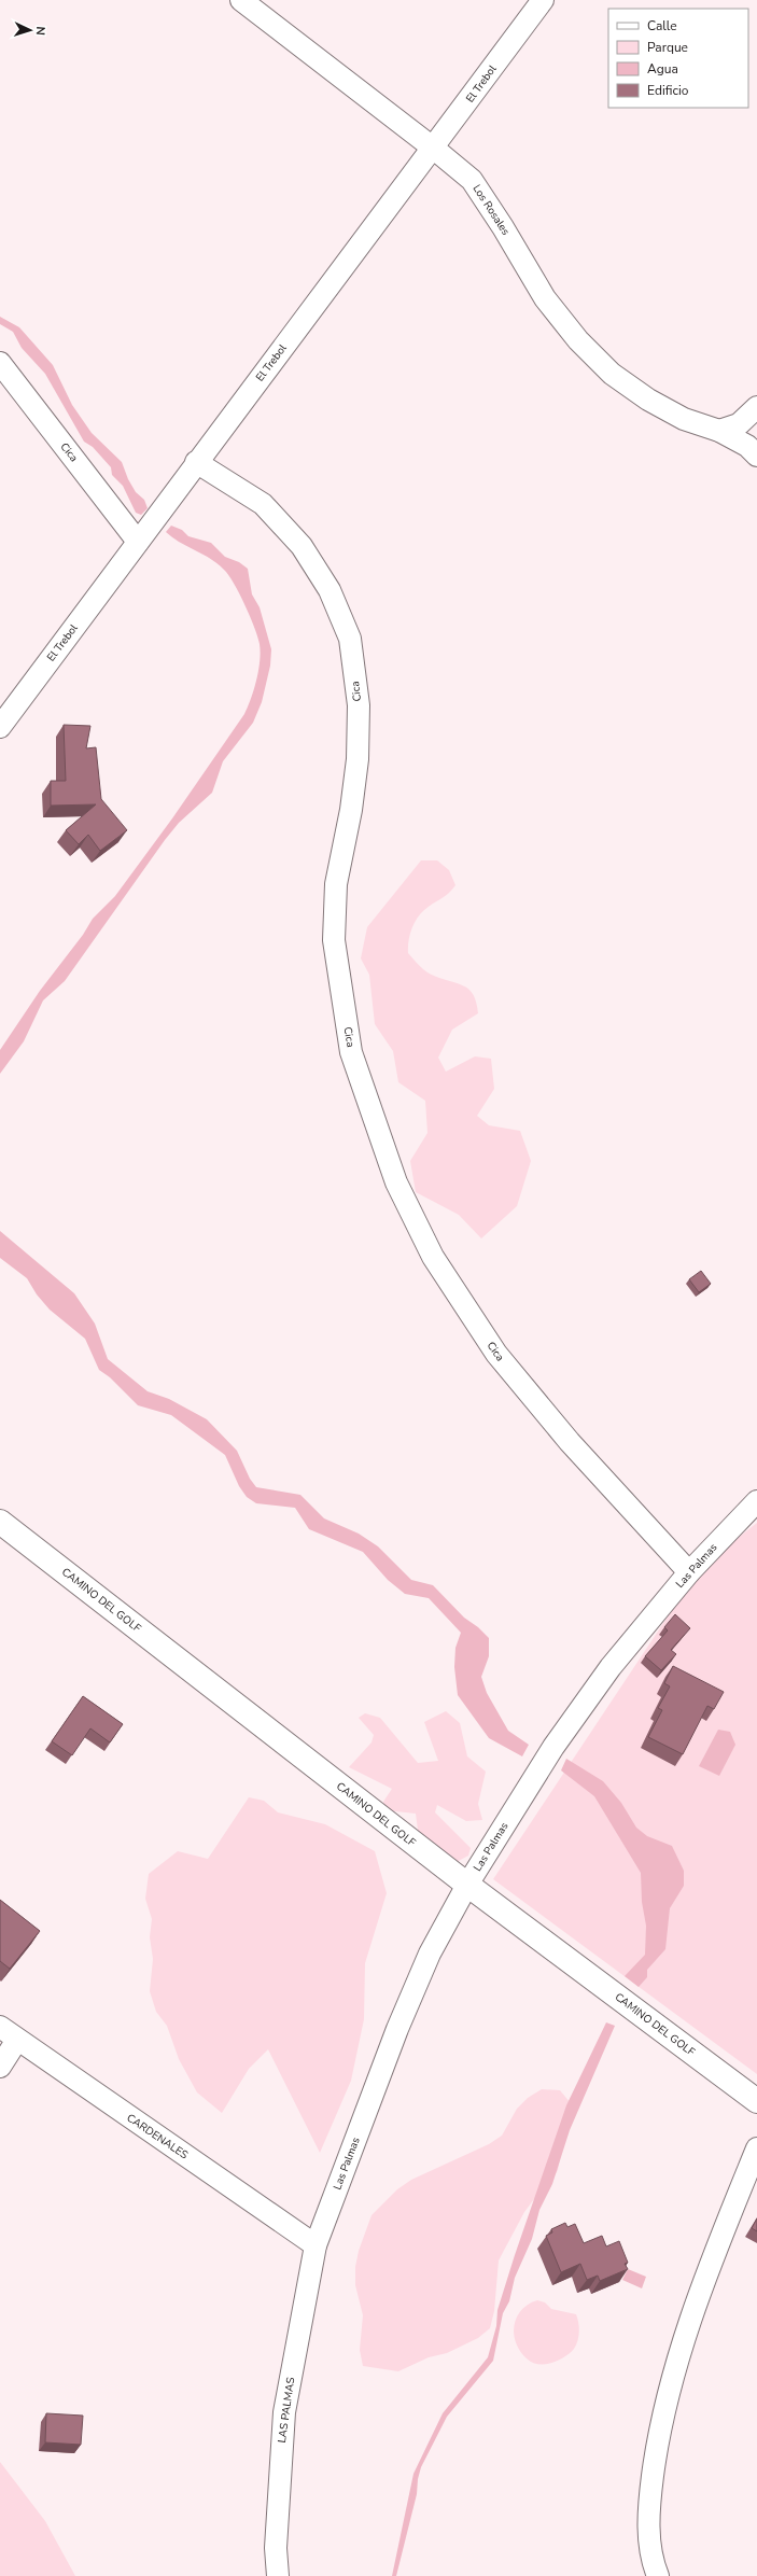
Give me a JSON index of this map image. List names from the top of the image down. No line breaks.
{"streets":{"street":["El Trebol","Los Rosales","Cica","Las Palmas","CAMINO DEL GOLF","CARDENALES","LAS PALMAS"]},"crossings":[["El Trebol","Los Rosales"],["El Trebol","Cica"],["Cica","Las Palmas"],["Las Palmas","CAMINO DEL GOLF"],["Las Palmas","CARDENALES"],["Las Palmas","LAS PALMAS"],["CARDENALES","LAS PALMAS"]],"legend":["Calle","Parque","Agua","Edificio"],"north":"right"}
